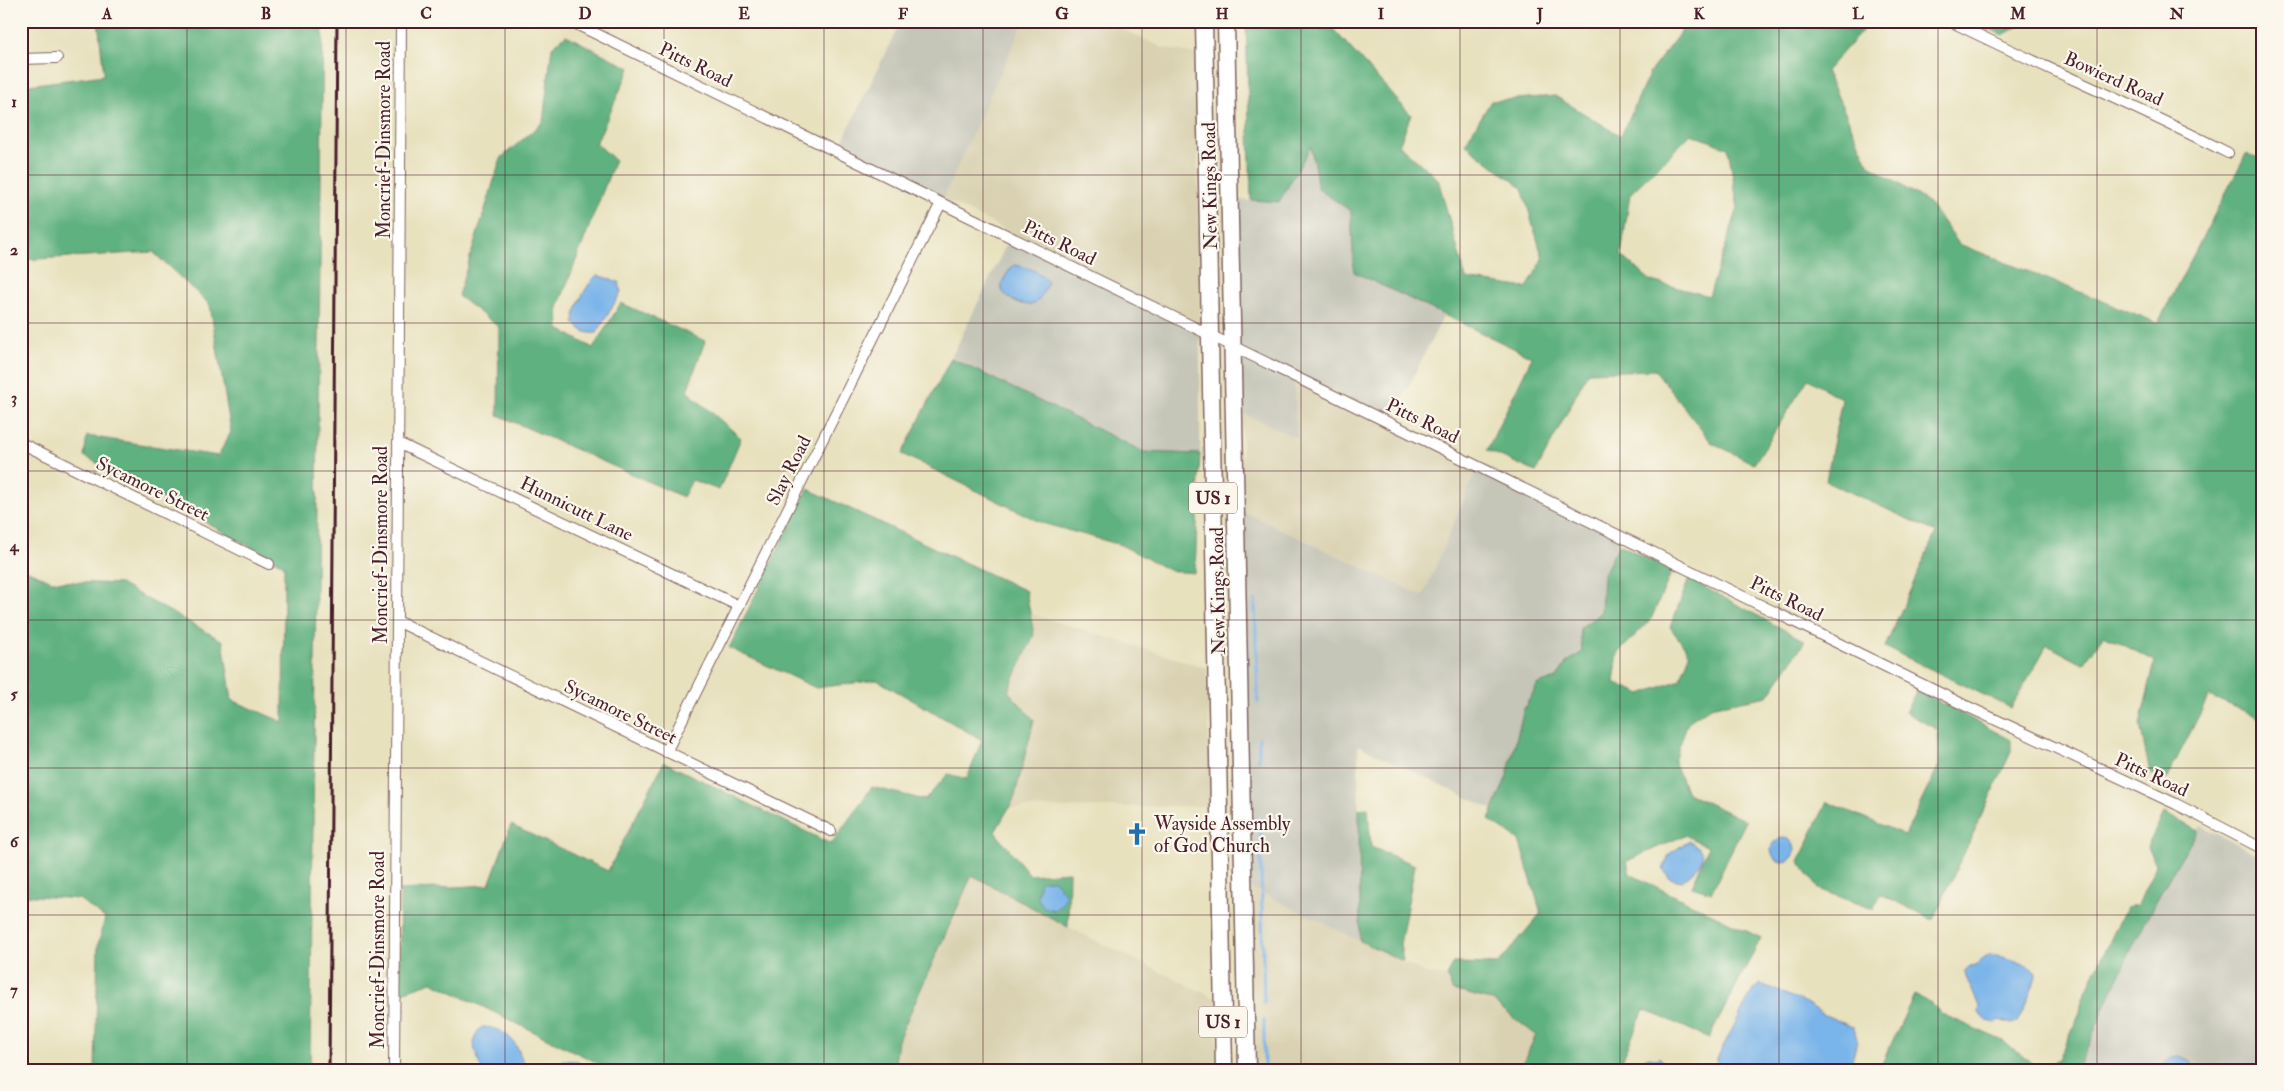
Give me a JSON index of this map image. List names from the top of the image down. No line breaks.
{"streets":{"highway":["New Kings Road","US 1"],"street":["Pitts Road","Bowierd Road","Moncrief-Dinsmore Road","Slay Road","Sycamore Street","Hunnicutt Lane"]},"crossings":[["Pitts Road","New Kings Road"],["Pitts Road","Slay Road"],["Moncrief-Dinsmore Road","Sycamore Street"],["Moncrief-Dinsmore Road","Hunnicutt Lane"],["Slay Road","Sycamore Street"],["Slay Road","Hunnicutt Lane"]],"places":{"church":["Wayside Assembly of God Church"]},"grid":{"columns":["A","B","C","D","E","F","G","H","I","J","K","L","M","N"],"rows":["1","2","3","4","5","6","7"]}}
